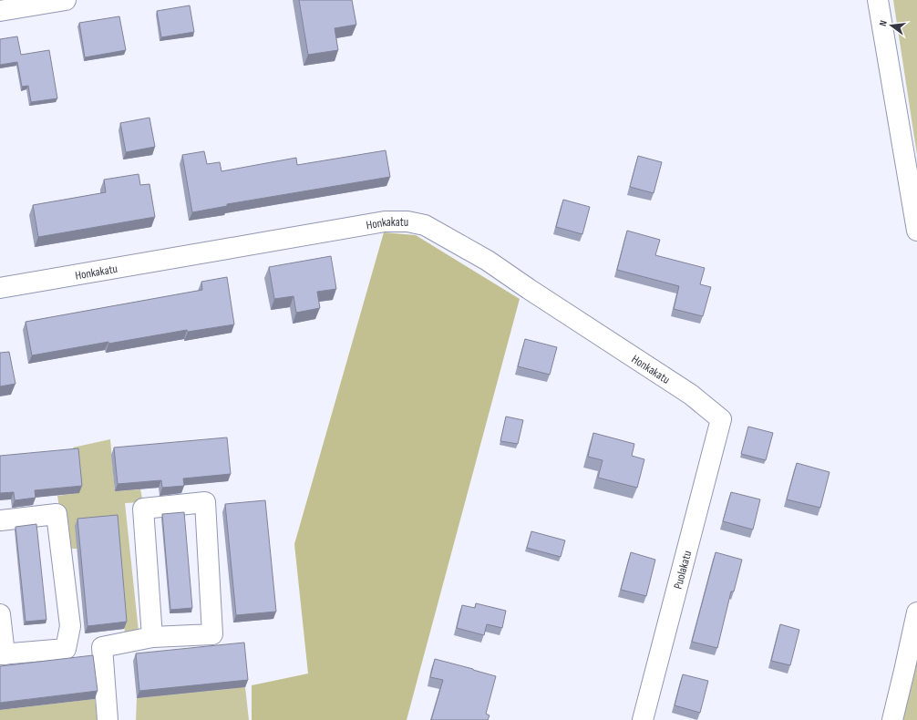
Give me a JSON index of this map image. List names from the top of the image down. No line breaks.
{"streets":{"street":["Honkakatu","Puolakatu"]},"crossings":[["Honkakatu","Puolakatu"]],"north":"left"}
